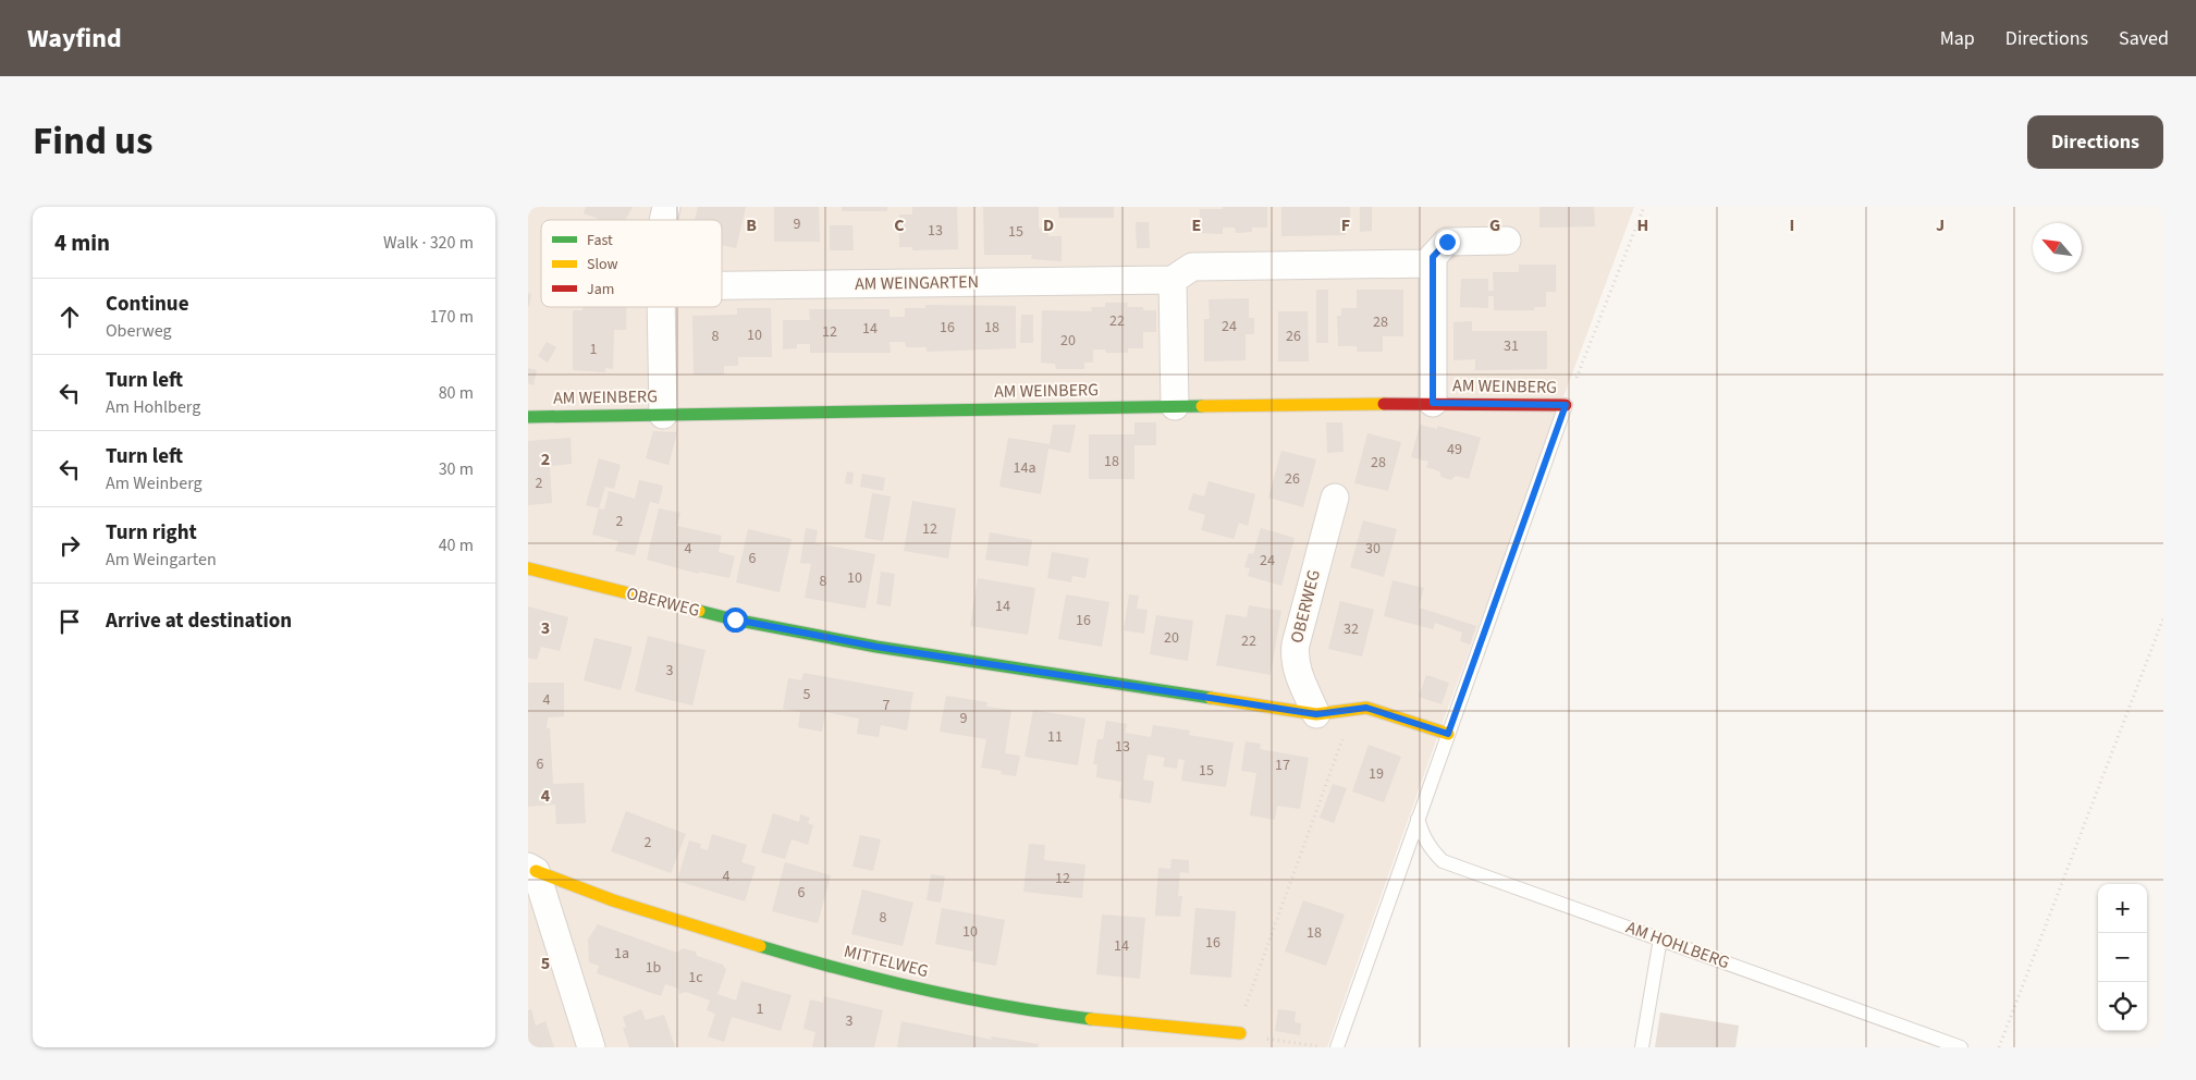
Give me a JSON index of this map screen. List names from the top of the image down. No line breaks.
{"streets":{"street":["AM WEINGARTEN","AM WEINBERG","OBERWEG","MITTELWEG"],"lane":["AM HOHLBERG"]},"house_numbers":["9","13","15","22","28","24","16","18","14","12","10","8","26","20","31","1","49","18","28","14a","26","2","2","12","4","30","6","24","10","8","14","16","32","20","22","3","5","4","7","9","11","13","6","17","15","19","2","4","12","6","8","10","18","16","14","1a","1b","1c","1","3"],"legend":["Fast","Slow","Jam"],"north":"top left","page":{"header":"Wayfind","nav":["Map","Directions","Saved"],"title":"Find us","buttons":"Directions","heading":["4 min","Walk · 320 m"],"list":[["Continue","Oberweg","170 m"],["Turn left","Am Hohlberg","80 m"],["Turn left","Am Weinberg","30 m"],["Turn right","Am Weingarten","40 m"],"Arrive at destination"],"map_buttons":["+","−"]},"grid":{"columns":["B","C","D","E","F","G","H","I","J"],"rows":["2","3","4","5"]}}
